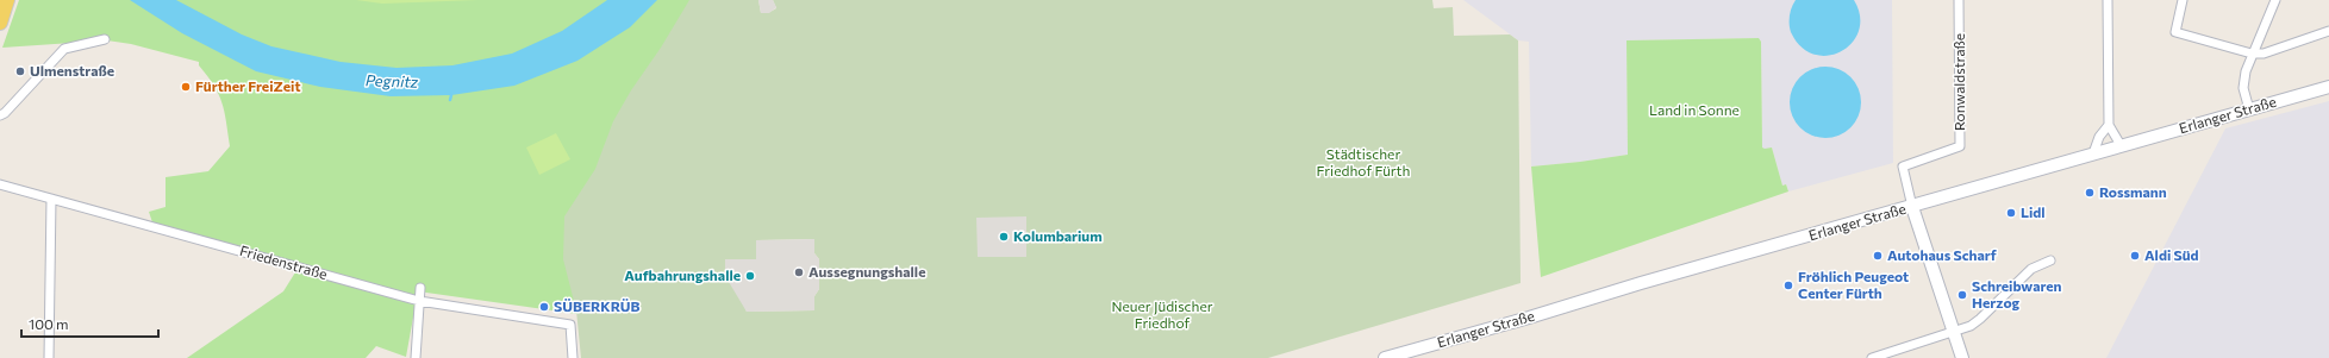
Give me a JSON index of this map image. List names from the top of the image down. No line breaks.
{"streets":{"main road":["Erlanger Straße"],"street":["Ronwaldstraße","Friedenstraße"]},"crossings":[["Ronwaldstraße","Erlanger Straße"]],"water":["Pegnitz"],"parks":["Land in Sonne","Städtischer Friedhof Fürth","Neuer Jüdischer Friedhof"],"places":["Ulmenstraße","Fürther FreiZeit","Rossmann","Lidl","Kolumbarium","Autohaus Scharf","Aldi Süd","Aussegnungshalle","Aufbahrungshalle","Fröhlich Peugeot Center Fürth","Schreibwaren Herzog","SÜBERKRÜB"],"scale_bar":"100 m"}
